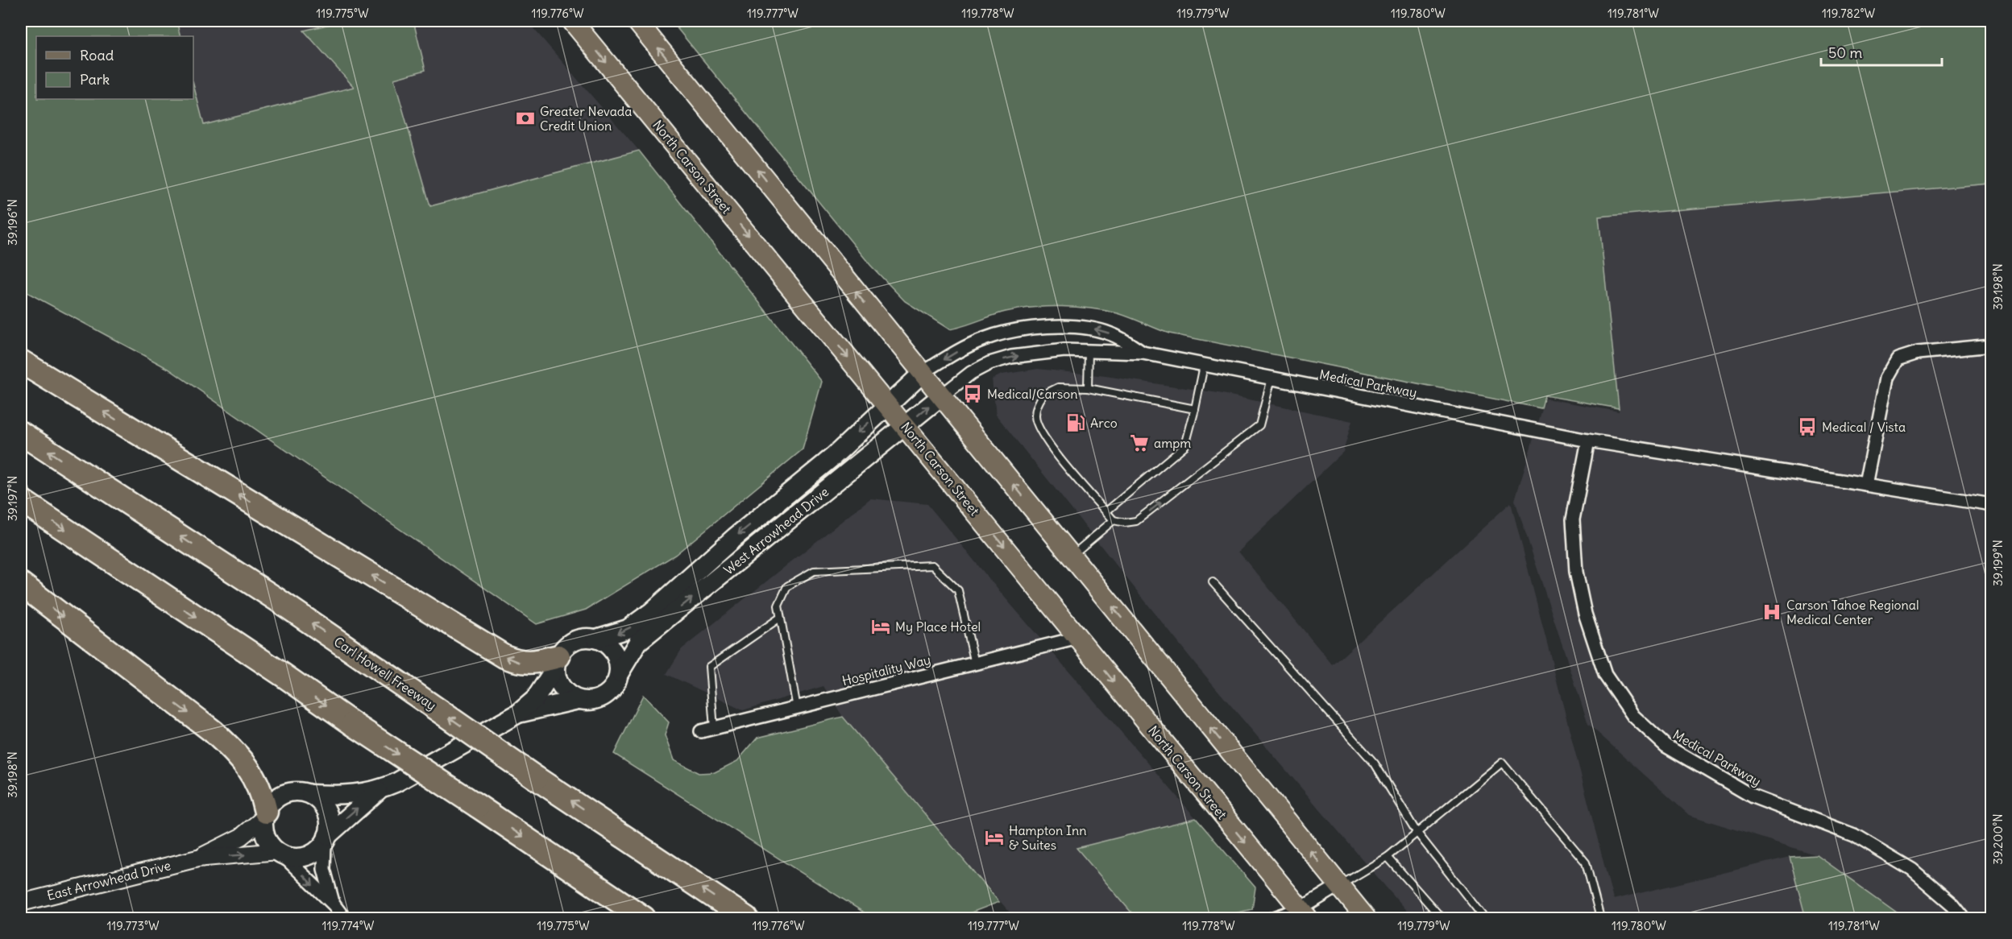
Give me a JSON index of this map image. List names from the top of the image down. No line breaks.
{"streets":{"highway":["Carl Howell Freeway"],"main road":["North Carson Street","West Arrowhead Drive"],"street":["Medical Parkway","Hospitality Way","East Arrowhead Drive"]},"crossings":[["North Carson Street","West Arrowhead Drive"],["North Carson Street","Hospitality Way"],["Medical Parkway","West Arrowhead Drive"]],"places":{"bank":["Greater Nevada Credit Union"],"bus stop":["Medical/Carson","Medical / Vista"],"fuel station":["Arco"],"supermarket":["ampm"],"hospital":["Carson Tahoe Regional Medical Center"],"hotel":["My Place Hotel","Hampton Inn & Suites"]},"legend":["Road","Park"],"scale_bar":"50 m","coordinates":["119.775°W","119.776°W","119.777°W","119.778°W","119.779°W","119.780°W","119.781°W","119.782°W","39.196°N","39.198°N","39.197°N","39.199°N","39.200°N","119.773°W","119.774°W"]}
